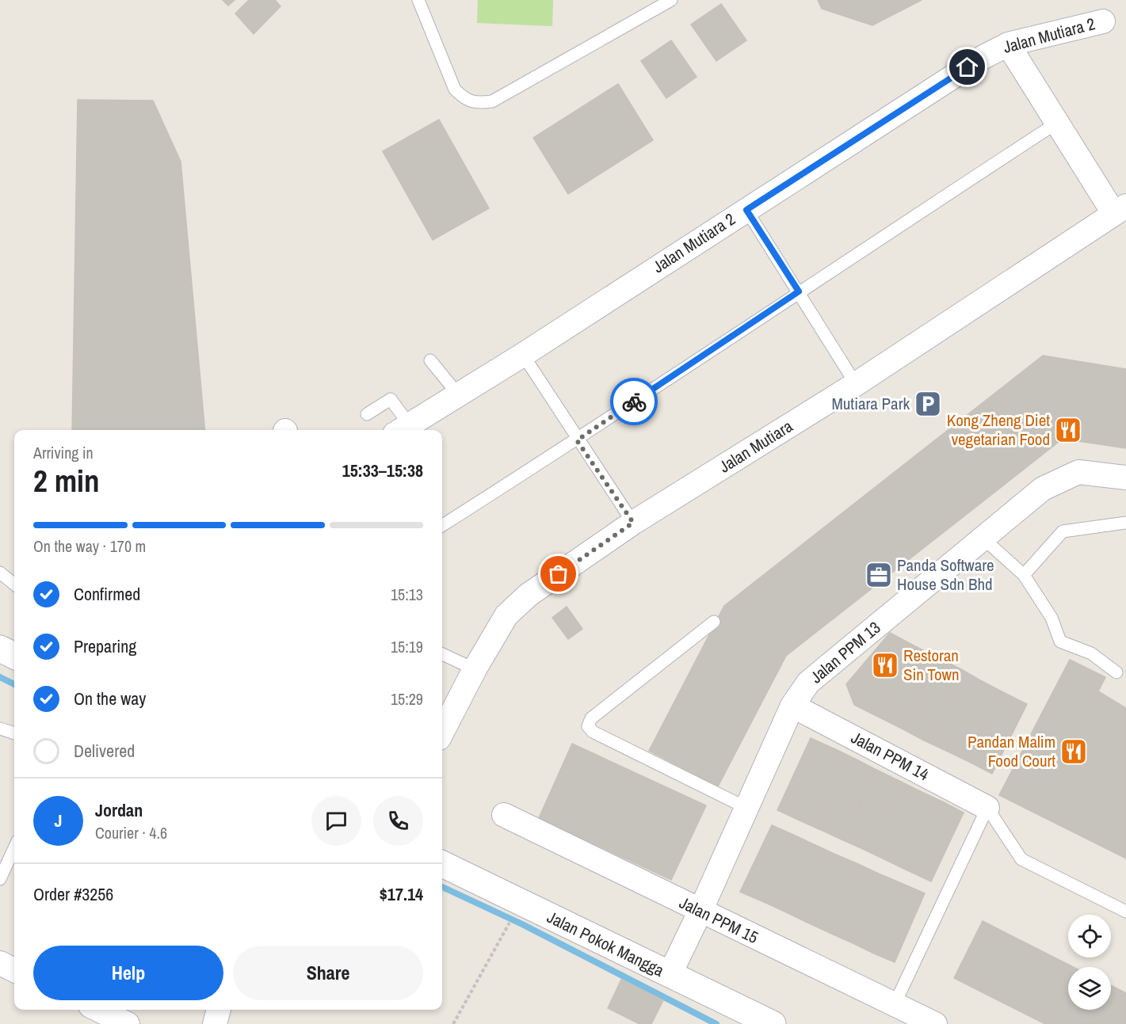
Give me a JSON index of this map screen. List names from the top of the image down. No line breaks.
{"streets":{"street":["Jalan Mutiara 2","Jalan Mutiara","Jalan PPM 13","Jalan PPM 14","Jalan PPM 15","Jalan Pokok Mangga"]},"crossings":[["Jalan PPM 13","Jalan PPM 14"],["Jalan PPM 13","Jalan PPM 15"],["Jalan PPM 13","Jalan Pokok Mangga"]],"places":{"parking":["Mutiara Park"],"restaurant":["Kong Zheng Diet vegetarian Food","Restoran Sin Town","Pandan Malim Food Court"],"office":["Panda Software House Sdn Bhd"]},"page":{"heading":["2 min","Arriving in","15:33–15:38"],"panel":["Jordan","Courier · 4.6","Order #3256","$17.14"],"bar":"On the way · 170 m","list":[["Confirmed","15:13"],["Preparing","15:19"],["On the way","15:29"],"Delivered"],"round":"J","buttons":["Help","Share"]}}
